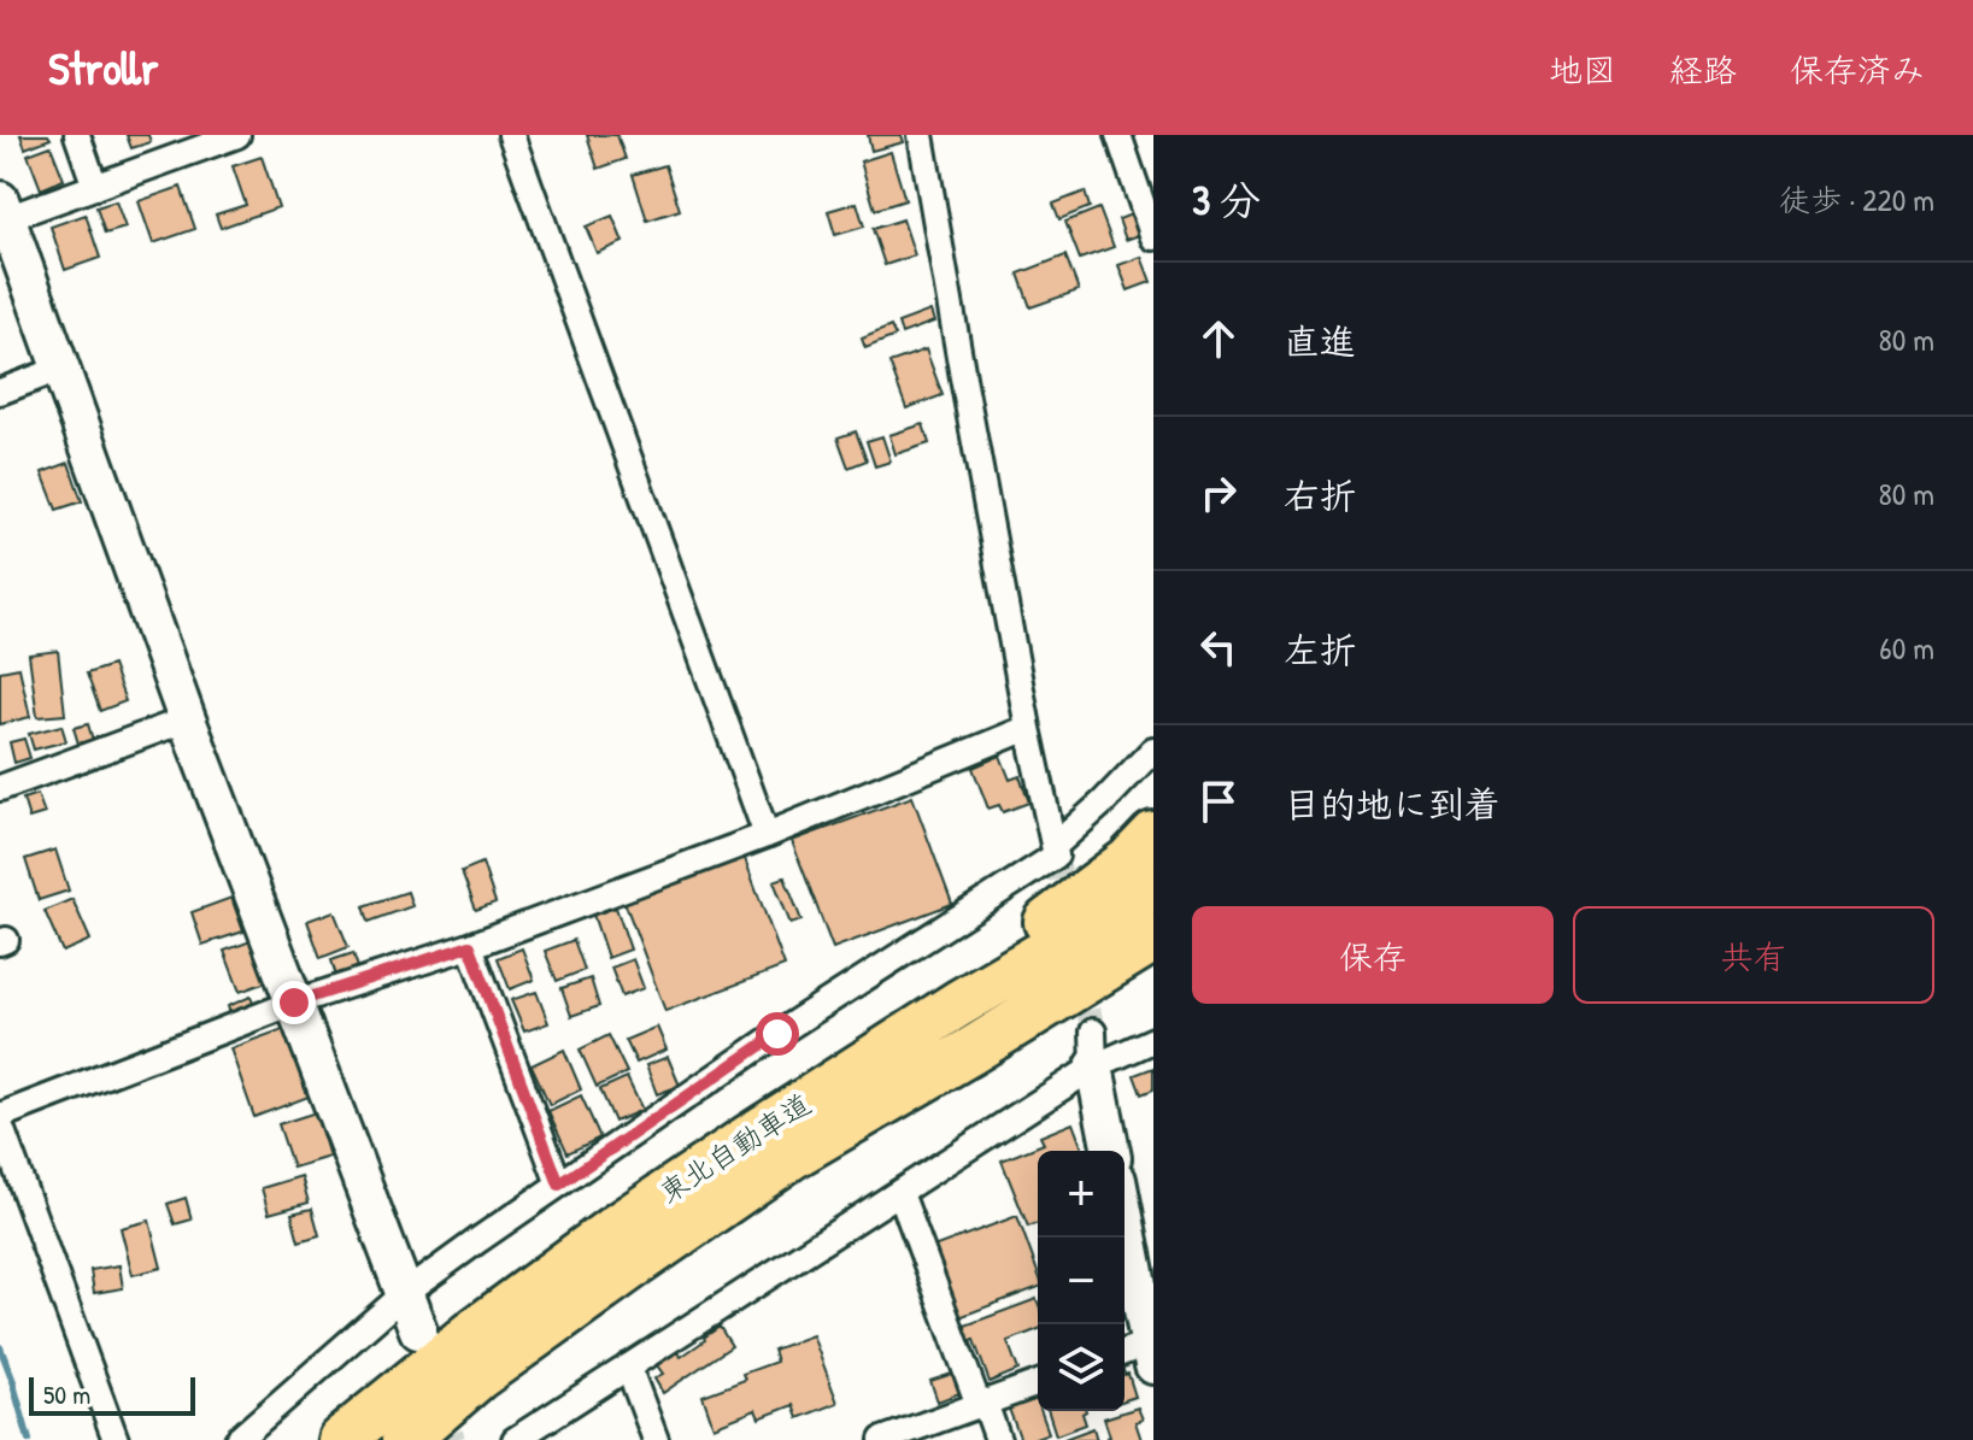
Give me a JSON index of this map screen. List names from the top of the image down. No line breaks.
{"streets":{"highway":["東北自動車道"]},"scale_bar":"50 m","page":{"header":"Strollr","nav":["地図","経路","保存済み"],"heading":["3 分","徒歩 · 220 m"],"list":[["直進","80 m"],["右折","80 m"],["左折","60 m"],"目的地に到着"],"buttons":["保存","共有"],"map_buttons":["+","−"],"scale":"50 m"}}
